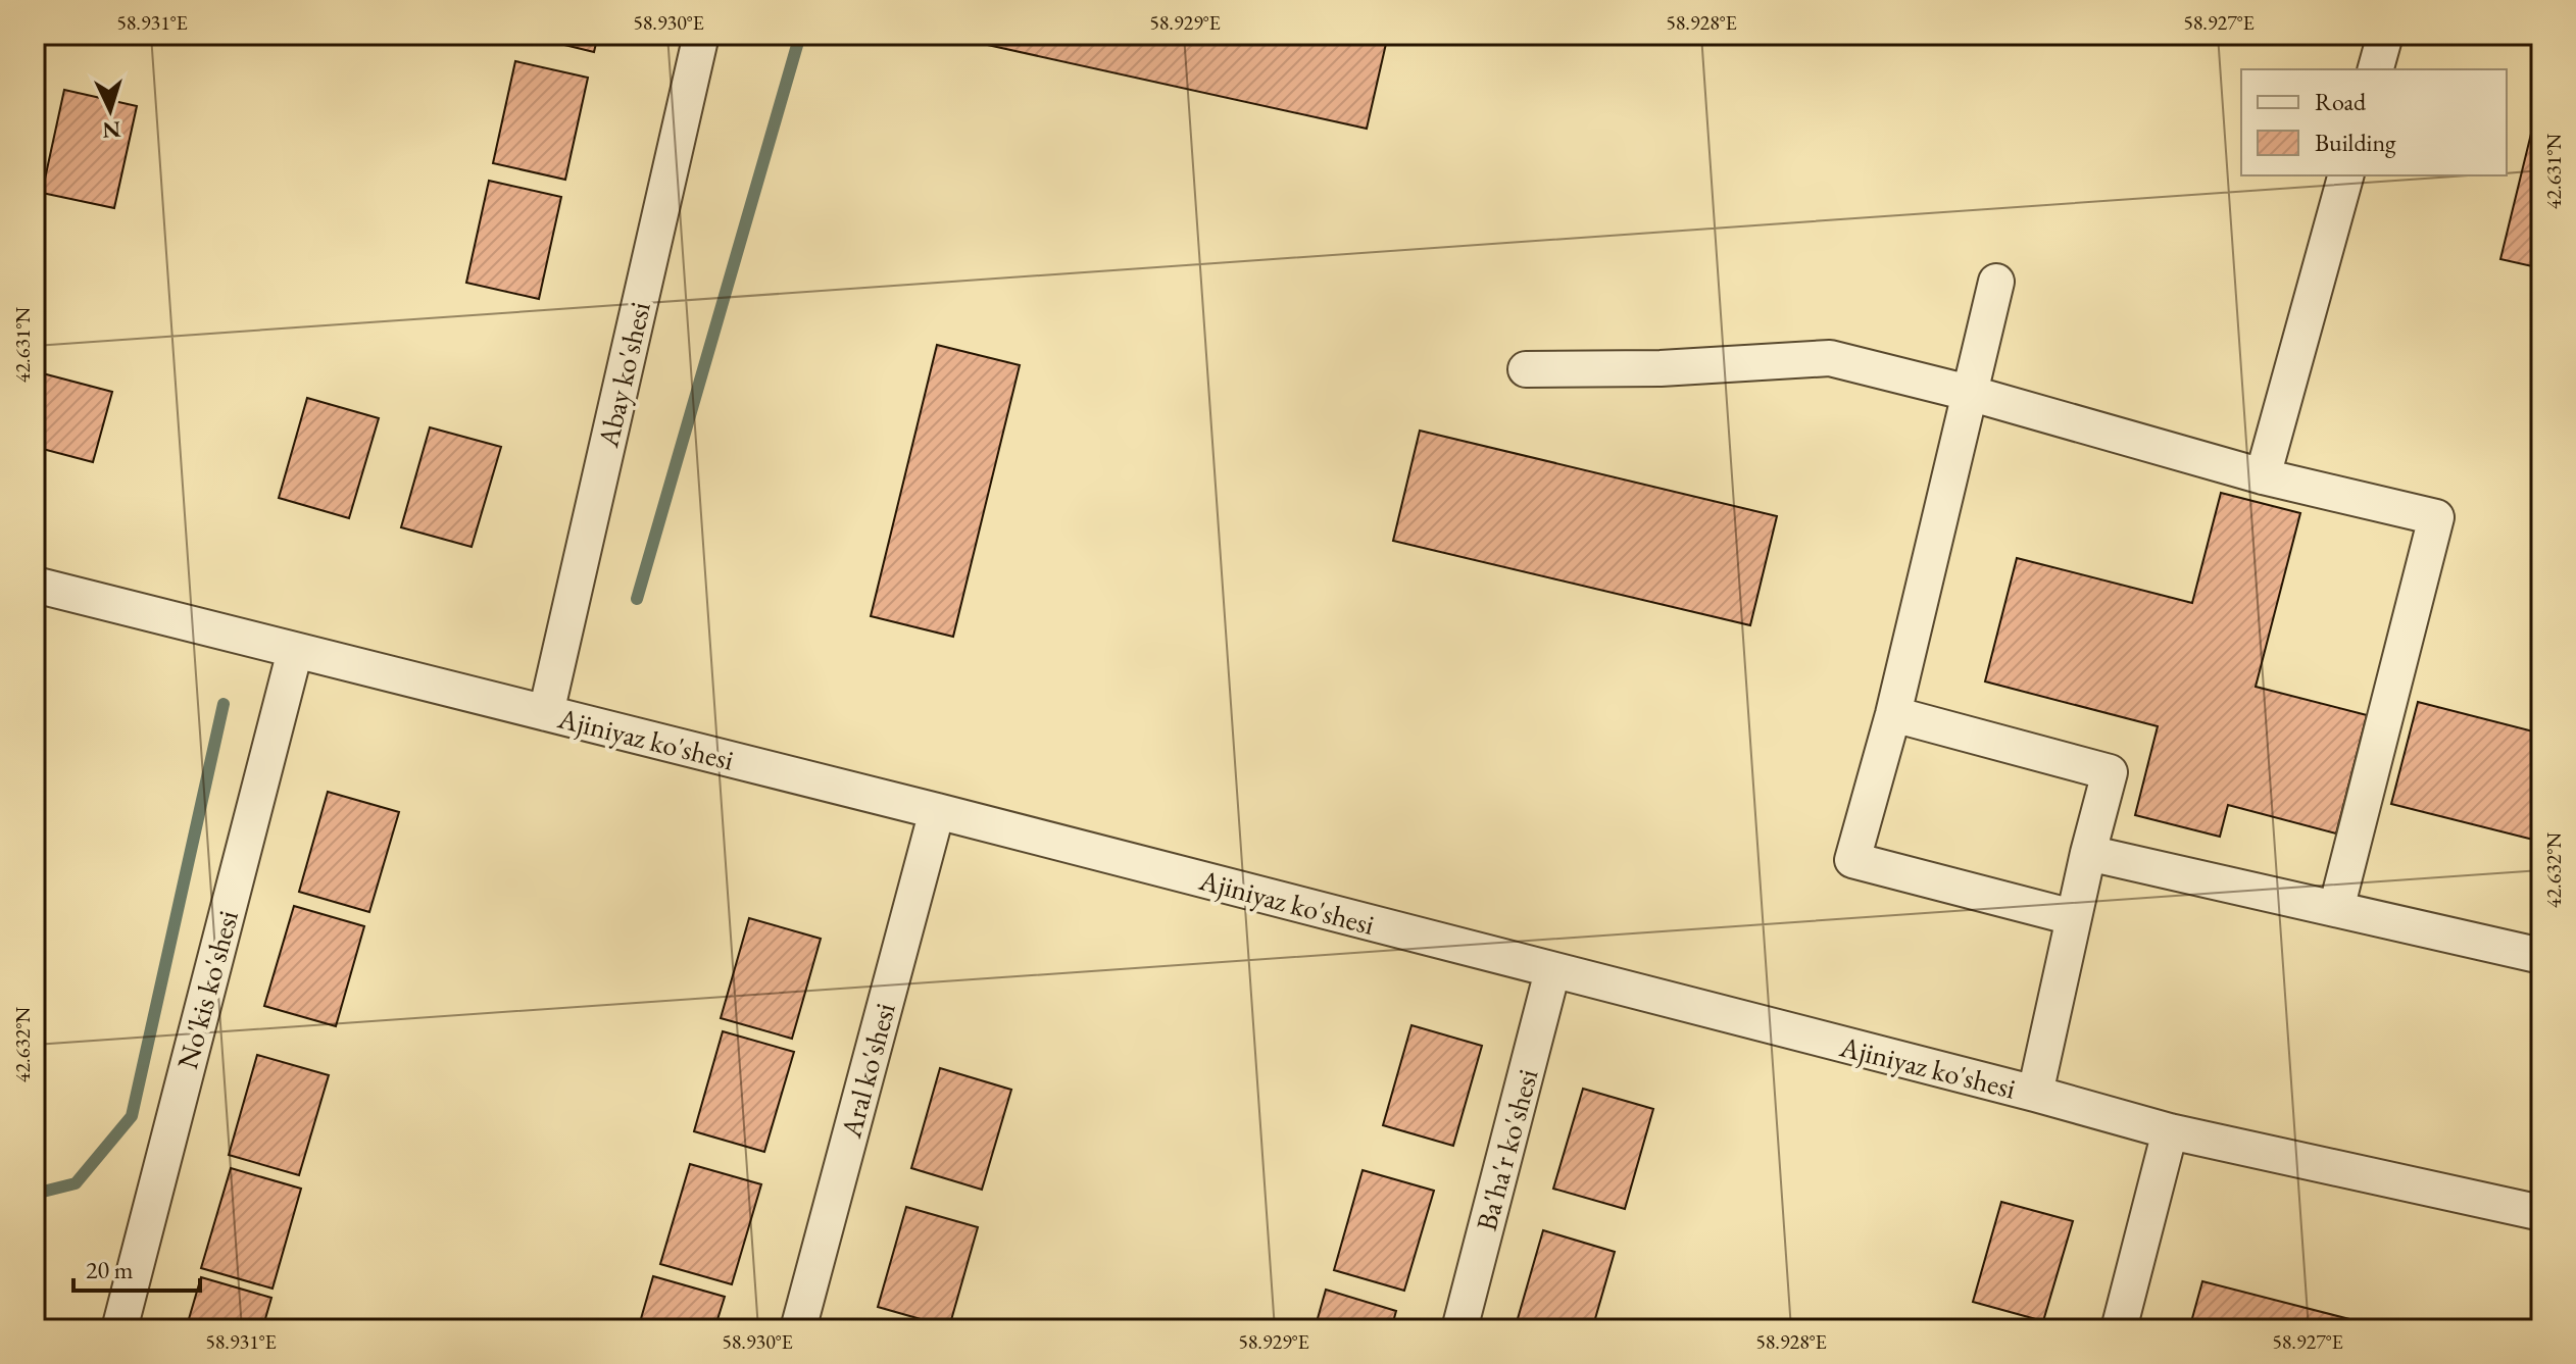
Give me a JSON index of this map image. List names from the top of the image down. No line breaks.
{"streets":{"street":["Abay ko'shesi","Ajiniyaz ko'shesi","No'kis ko'shesi","Aral ko'shesi","Ba'ha'r ko'shesi"]},"crossings":[["Abay ko'shesi","Ajiniyaz ko'shesi"],["Ajiniyaz ko'shesi","No'kis ko'shesi"],["Ajiniyaz ko'shesi","Aral ko'shesi"],["Ajiniyaz ko'shesi","Ba'ha'r ko'shesi"]],"legend":["Road","Building"],"scale_bar":"20 m","north":"bottom","coordinates":["58.931°E","58.930°E","58.929°E","58.928°E","58.927°E","42.631°N","42.632°N"]}
